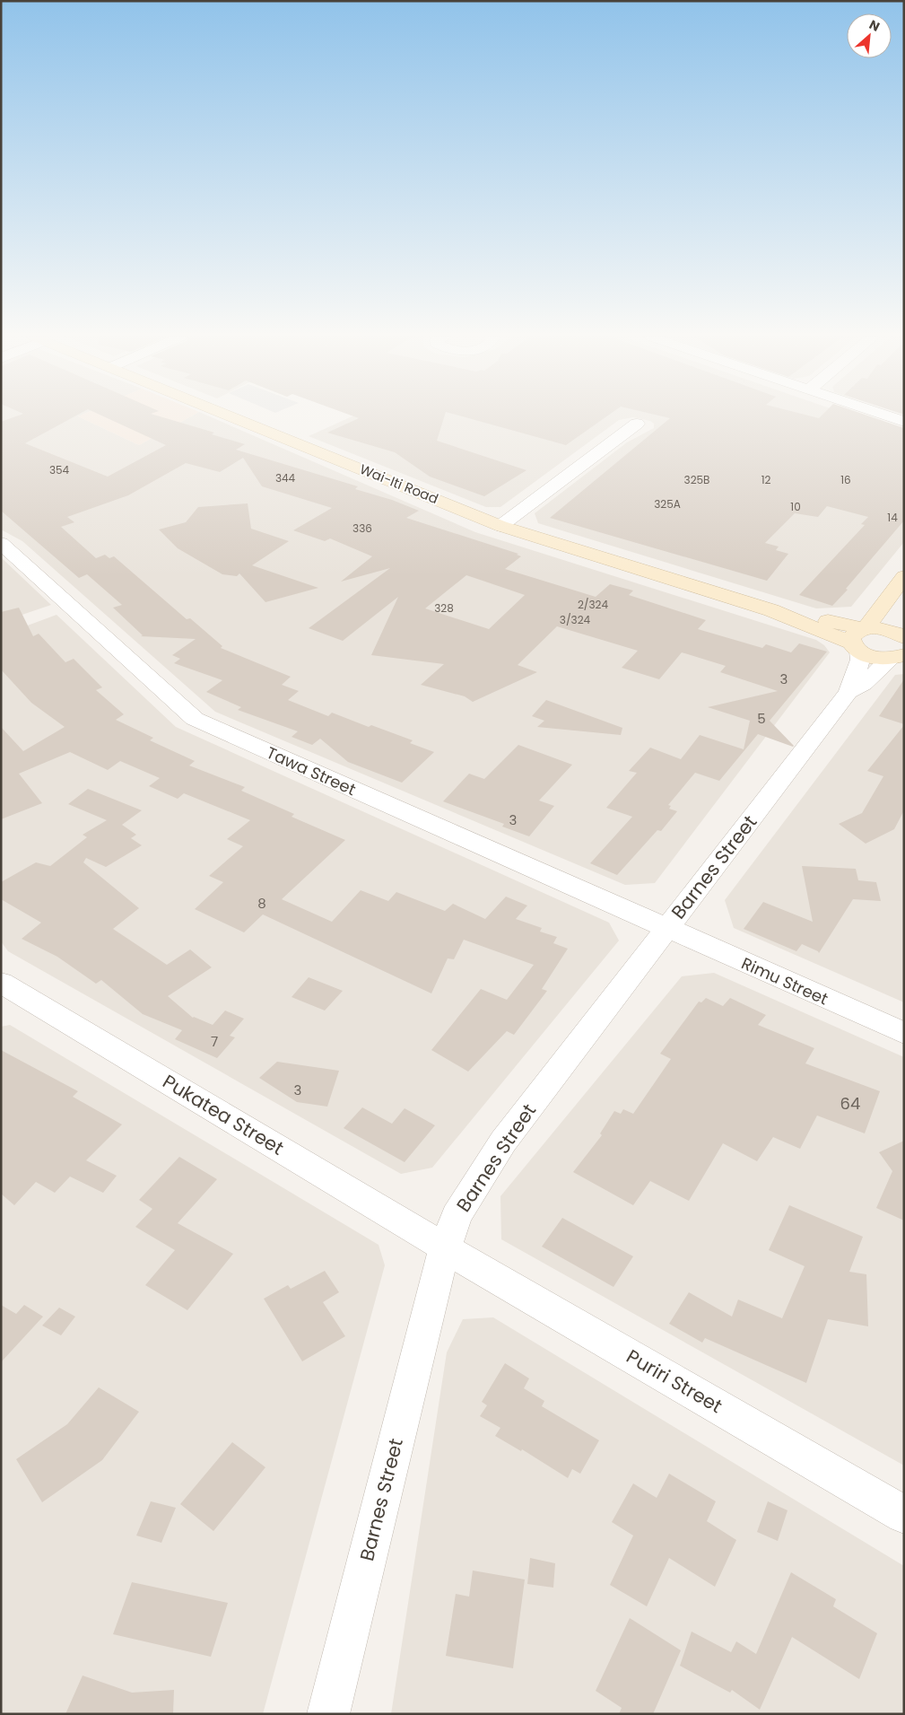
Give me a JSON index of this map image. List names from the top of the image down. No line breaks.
{"streets":{"street":["Wai-Iti Road","Tawa Street","Barnes Street","Rimu Street","Pukatea Street","Puriri Street"]},"crossings":[["Wai-Iti Road","Barnes Street"],["Tawa Street","Barnes Street"],["Tawa Street","Rimu Street"],["Barnes Street","Rimu Street"],["Barnes Street","Pukatea Street"],["Barnes Street","Puriri Street"],["Pukatea Street","Puriri Street"]],"house_numbers":["354","344","325B","12","16","325A","10","14","336","2/324","328","3/324","3","5","3","8","7","3","64"],"north":"top right"}
